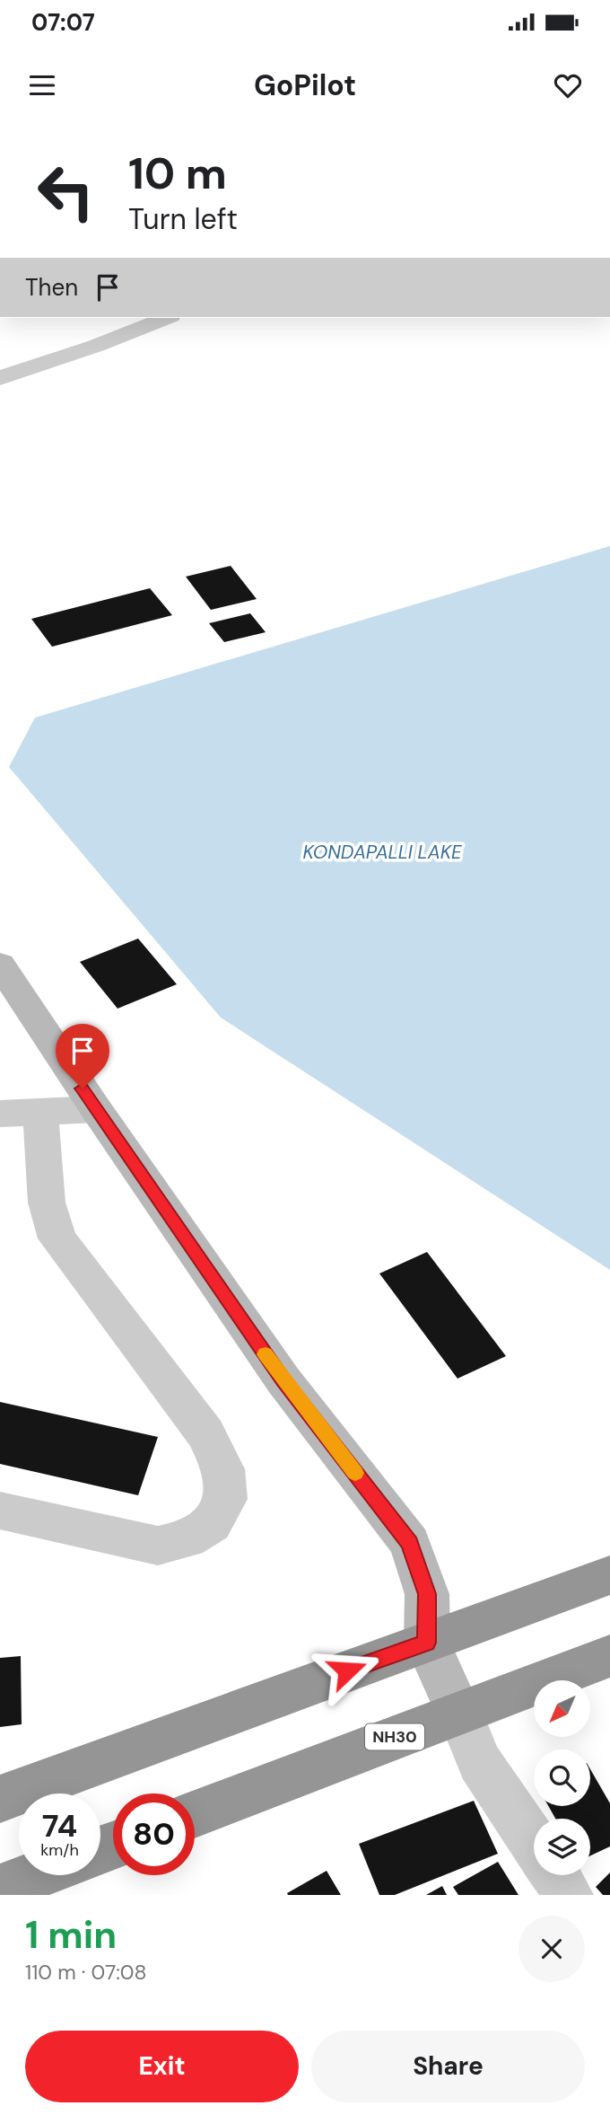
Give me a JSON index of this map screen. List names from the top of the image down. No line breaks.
{"streets":{"highway":["NH30"]},"water":["KONDAPALLI LAKE"],"north":"bottom left","page":{"status":"07:07","header":"GoPilot","turn":["10 m","Turn left"],"then":"Then","speed":"74 km/h","limit":"80","heading":["1 min","110 m · 07:08"],"buttons":["Exit","Share"]}}
